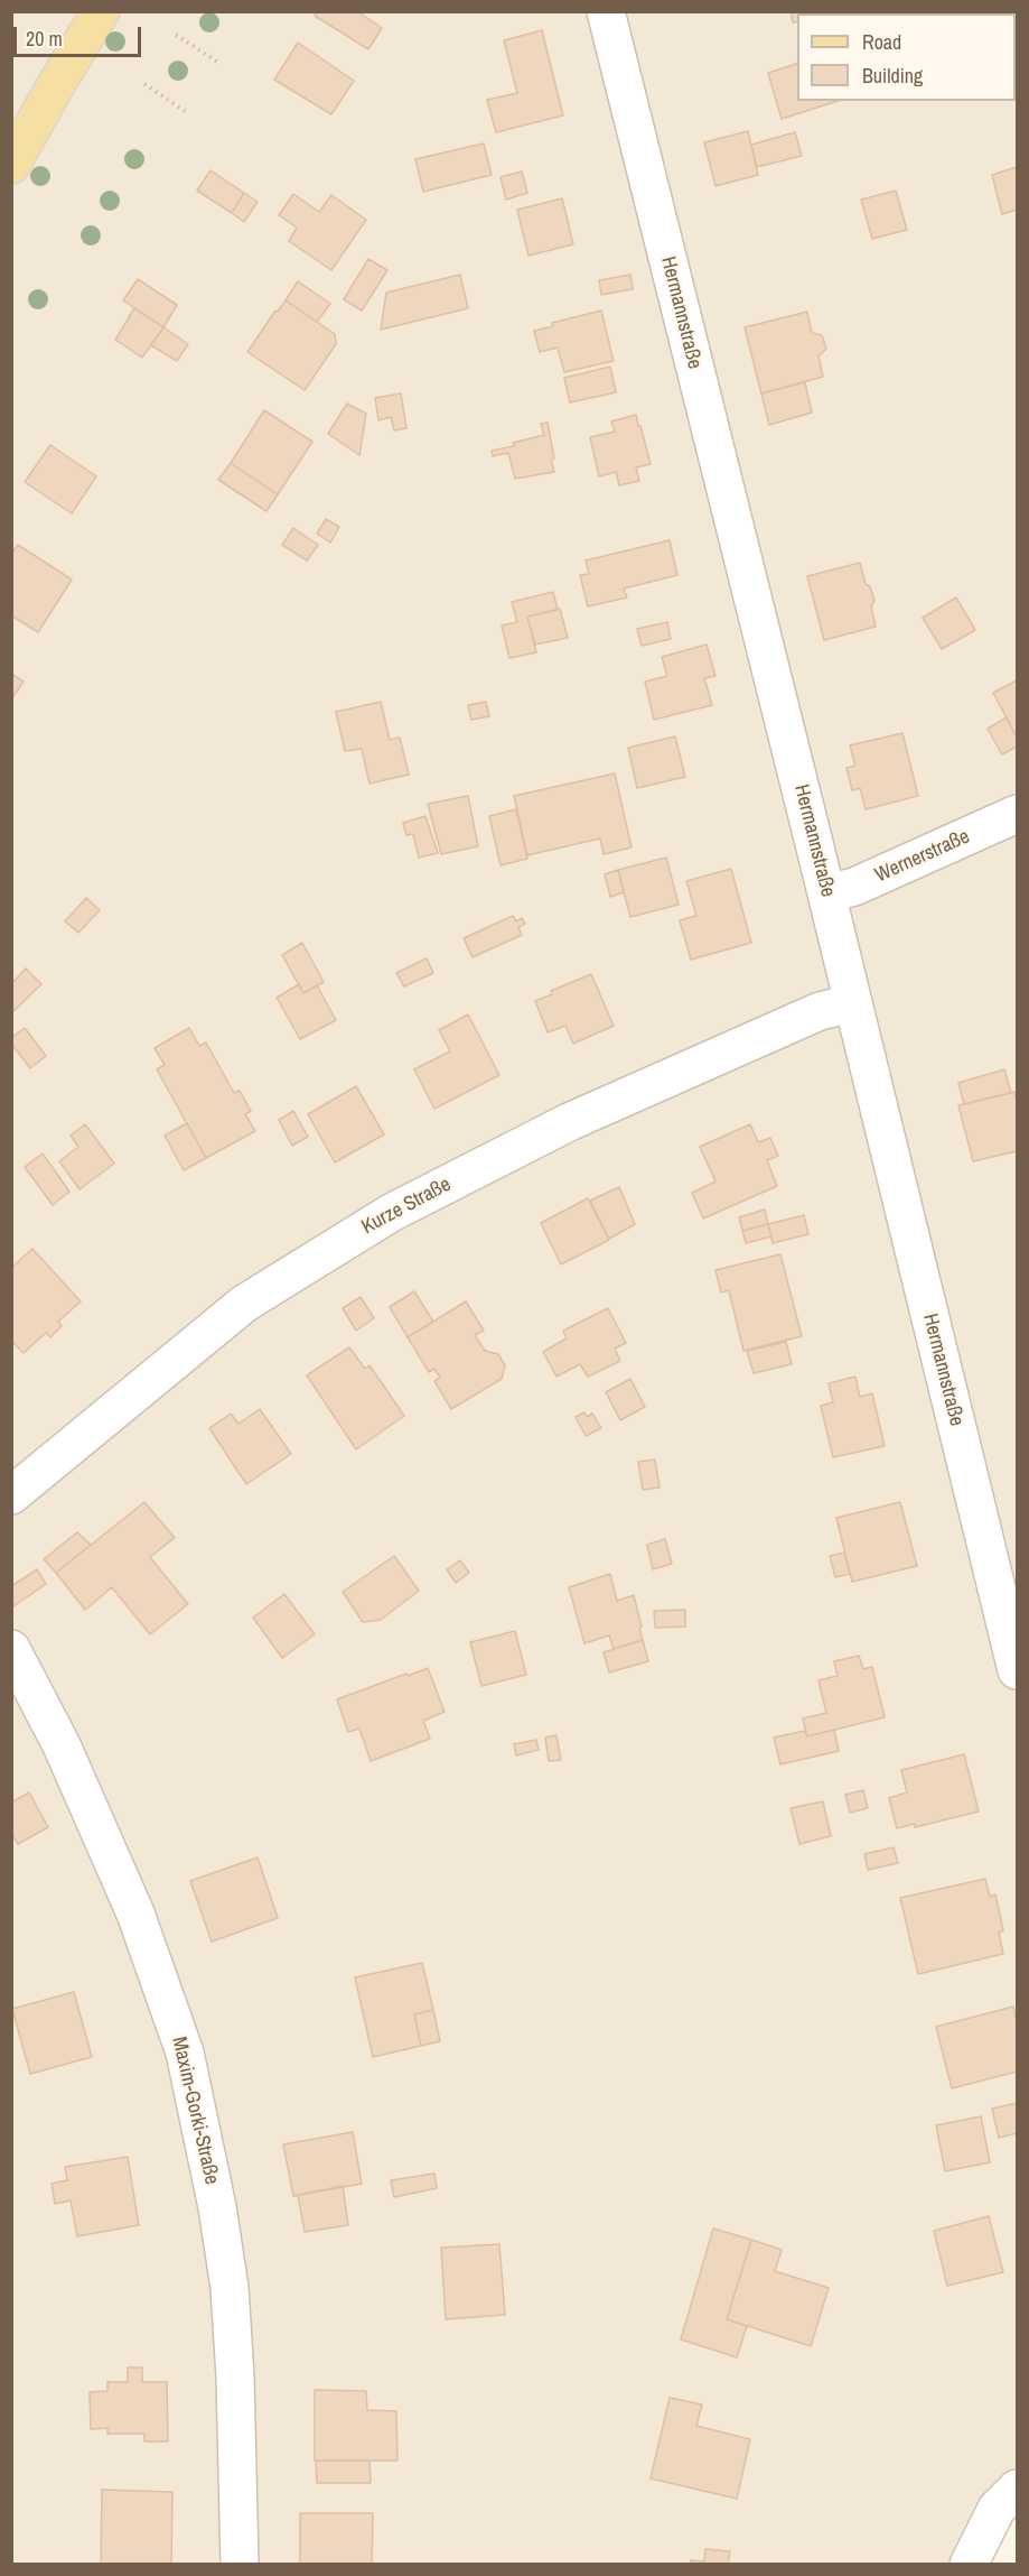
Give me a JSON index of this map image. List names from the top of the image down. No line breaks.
{"streets":{"street":["Hermannstraße","Wernerstraße","Kurze Straße","Maxim-Gorki-Straße"]},"crossings":[["Hermannstraße","Wernerstraße"],["Hermannstraße","Kurze Straße"]],"legend":["Road","Building"],"scale_bar":"20 m"}
